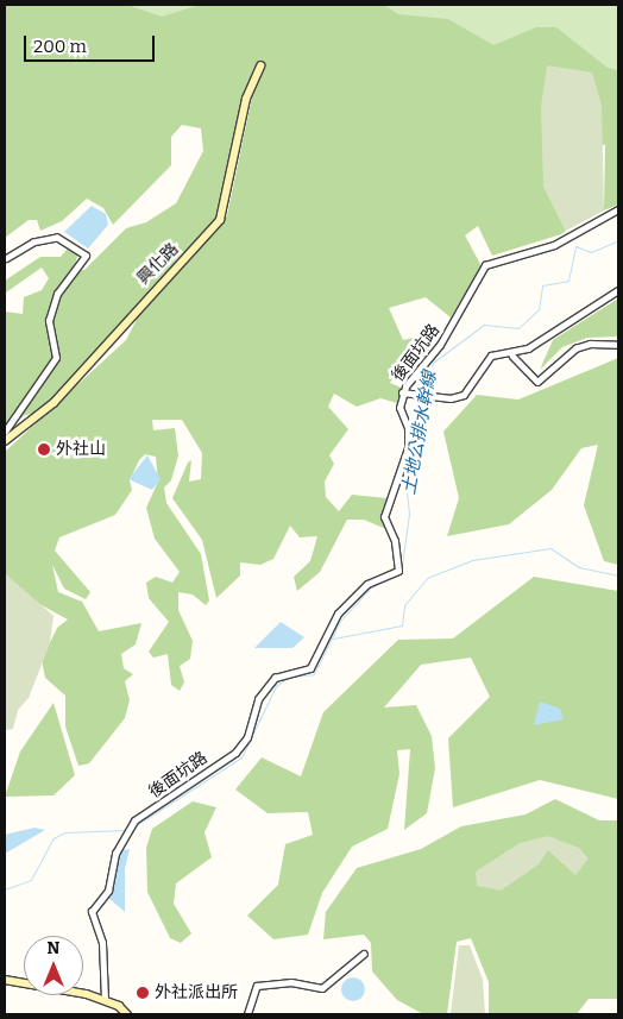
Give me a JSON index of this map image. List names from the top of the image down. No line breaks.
{"streets":{"street":["興化路","後面坑路"]},"water":["土地公排水幹線"],"places":["外社山","外社派出所"],"scale_bar":"200 m","north":"top"}
